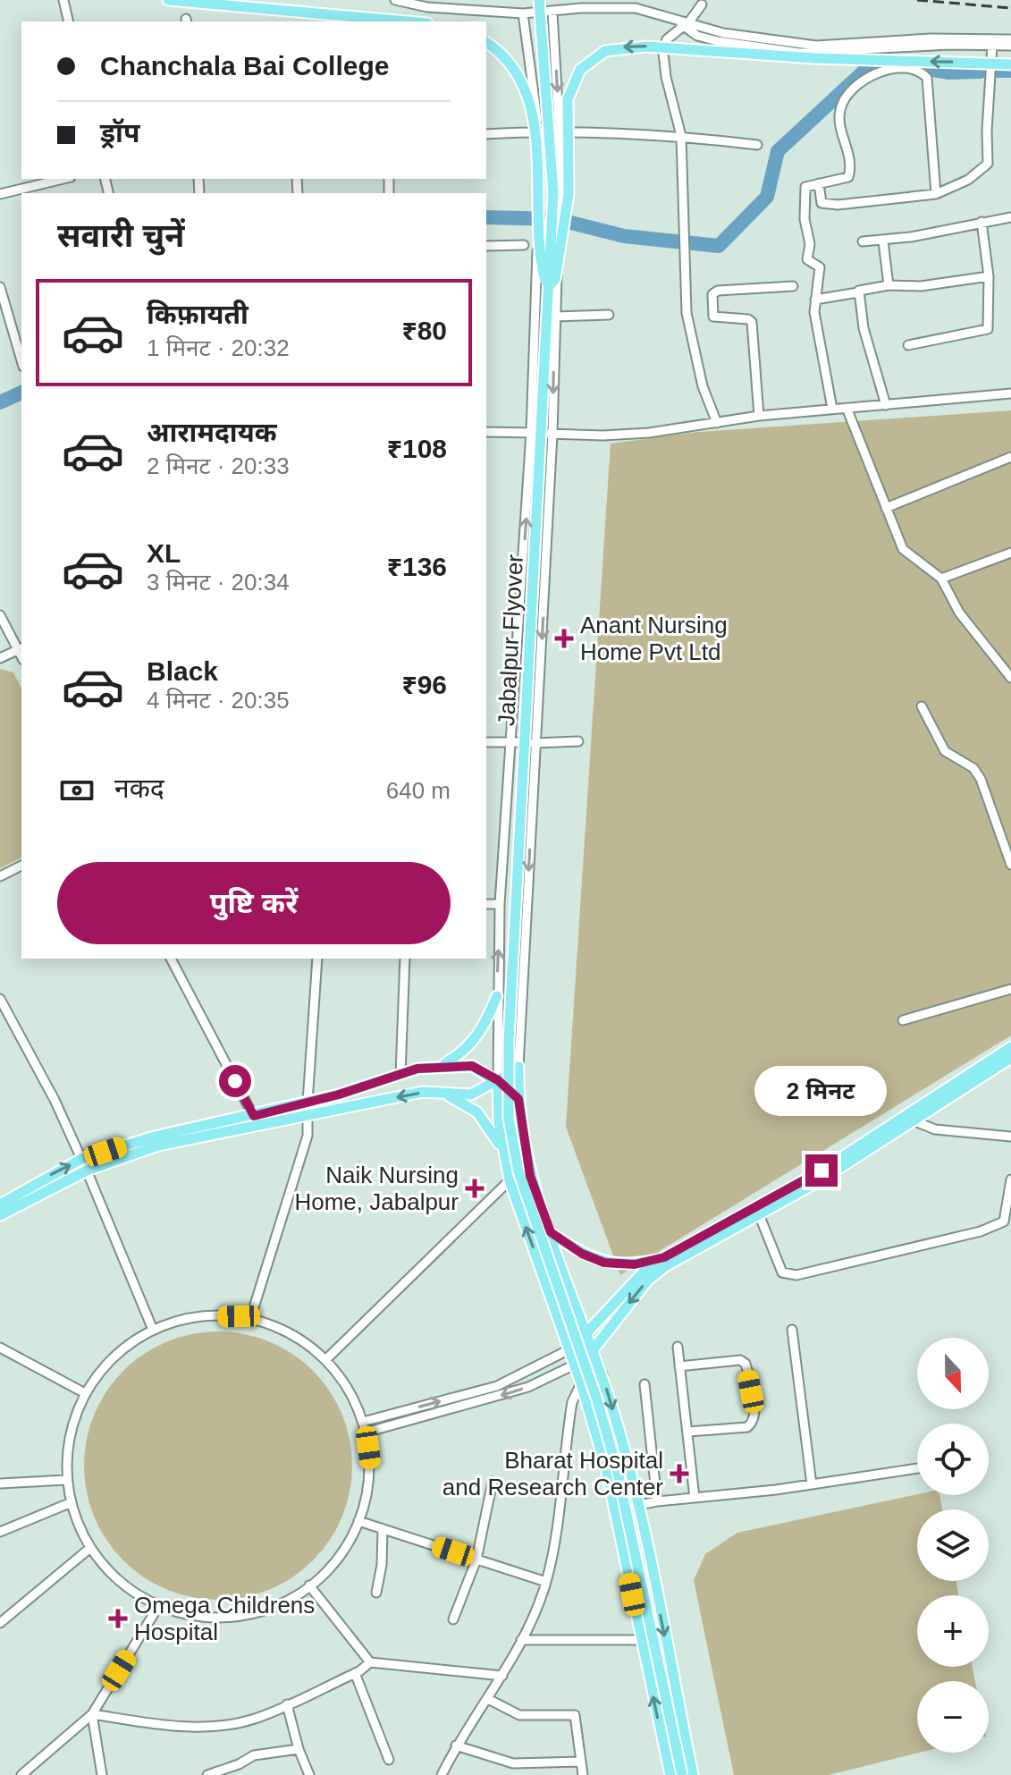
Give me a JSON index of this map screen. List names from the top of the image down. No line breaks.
{"streets":{"main road":["Jabalpur Flyover"]},"places":{"health":["Anant Nursing Home Pvt Ltd","Naik Nursing Home, Jabalpur","Bharat Hospital and Research Center","Omega Childrens Hospital"]},"north":"bottom","page":{"banner":["Chanchala Bai College","ड्रॉप"],"heading":"सवारी चुनें","list":[{"name":"किफ़ायती","note":"1 मिनट · 20:32","value":"₹80"},{"name":"आरामदायक","note":"2 मिनट · 20:33","value":"₹108"},{"name":"XL","note":"3 मिनट · 20:34","value":"₹136"},{"name":"Black","note":"4 मिनट · 20:35","value":"₹96"}],"pay":["नकद","640 m"],"buttons":"पुष्टि करें","bubble":"2 मिनट","map_buttons":["+","−"]}}
